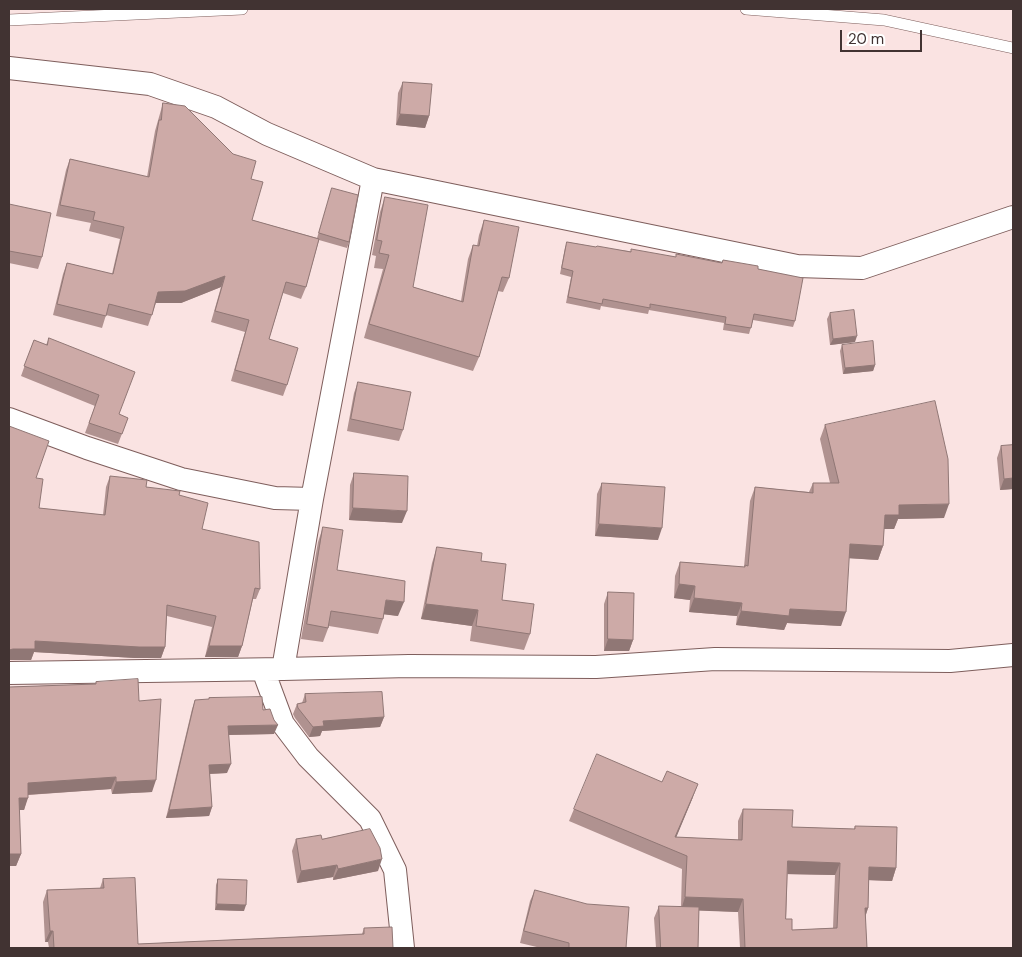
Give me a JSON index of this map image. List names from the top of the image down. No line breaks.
{"scale_bar":"20 m"}
